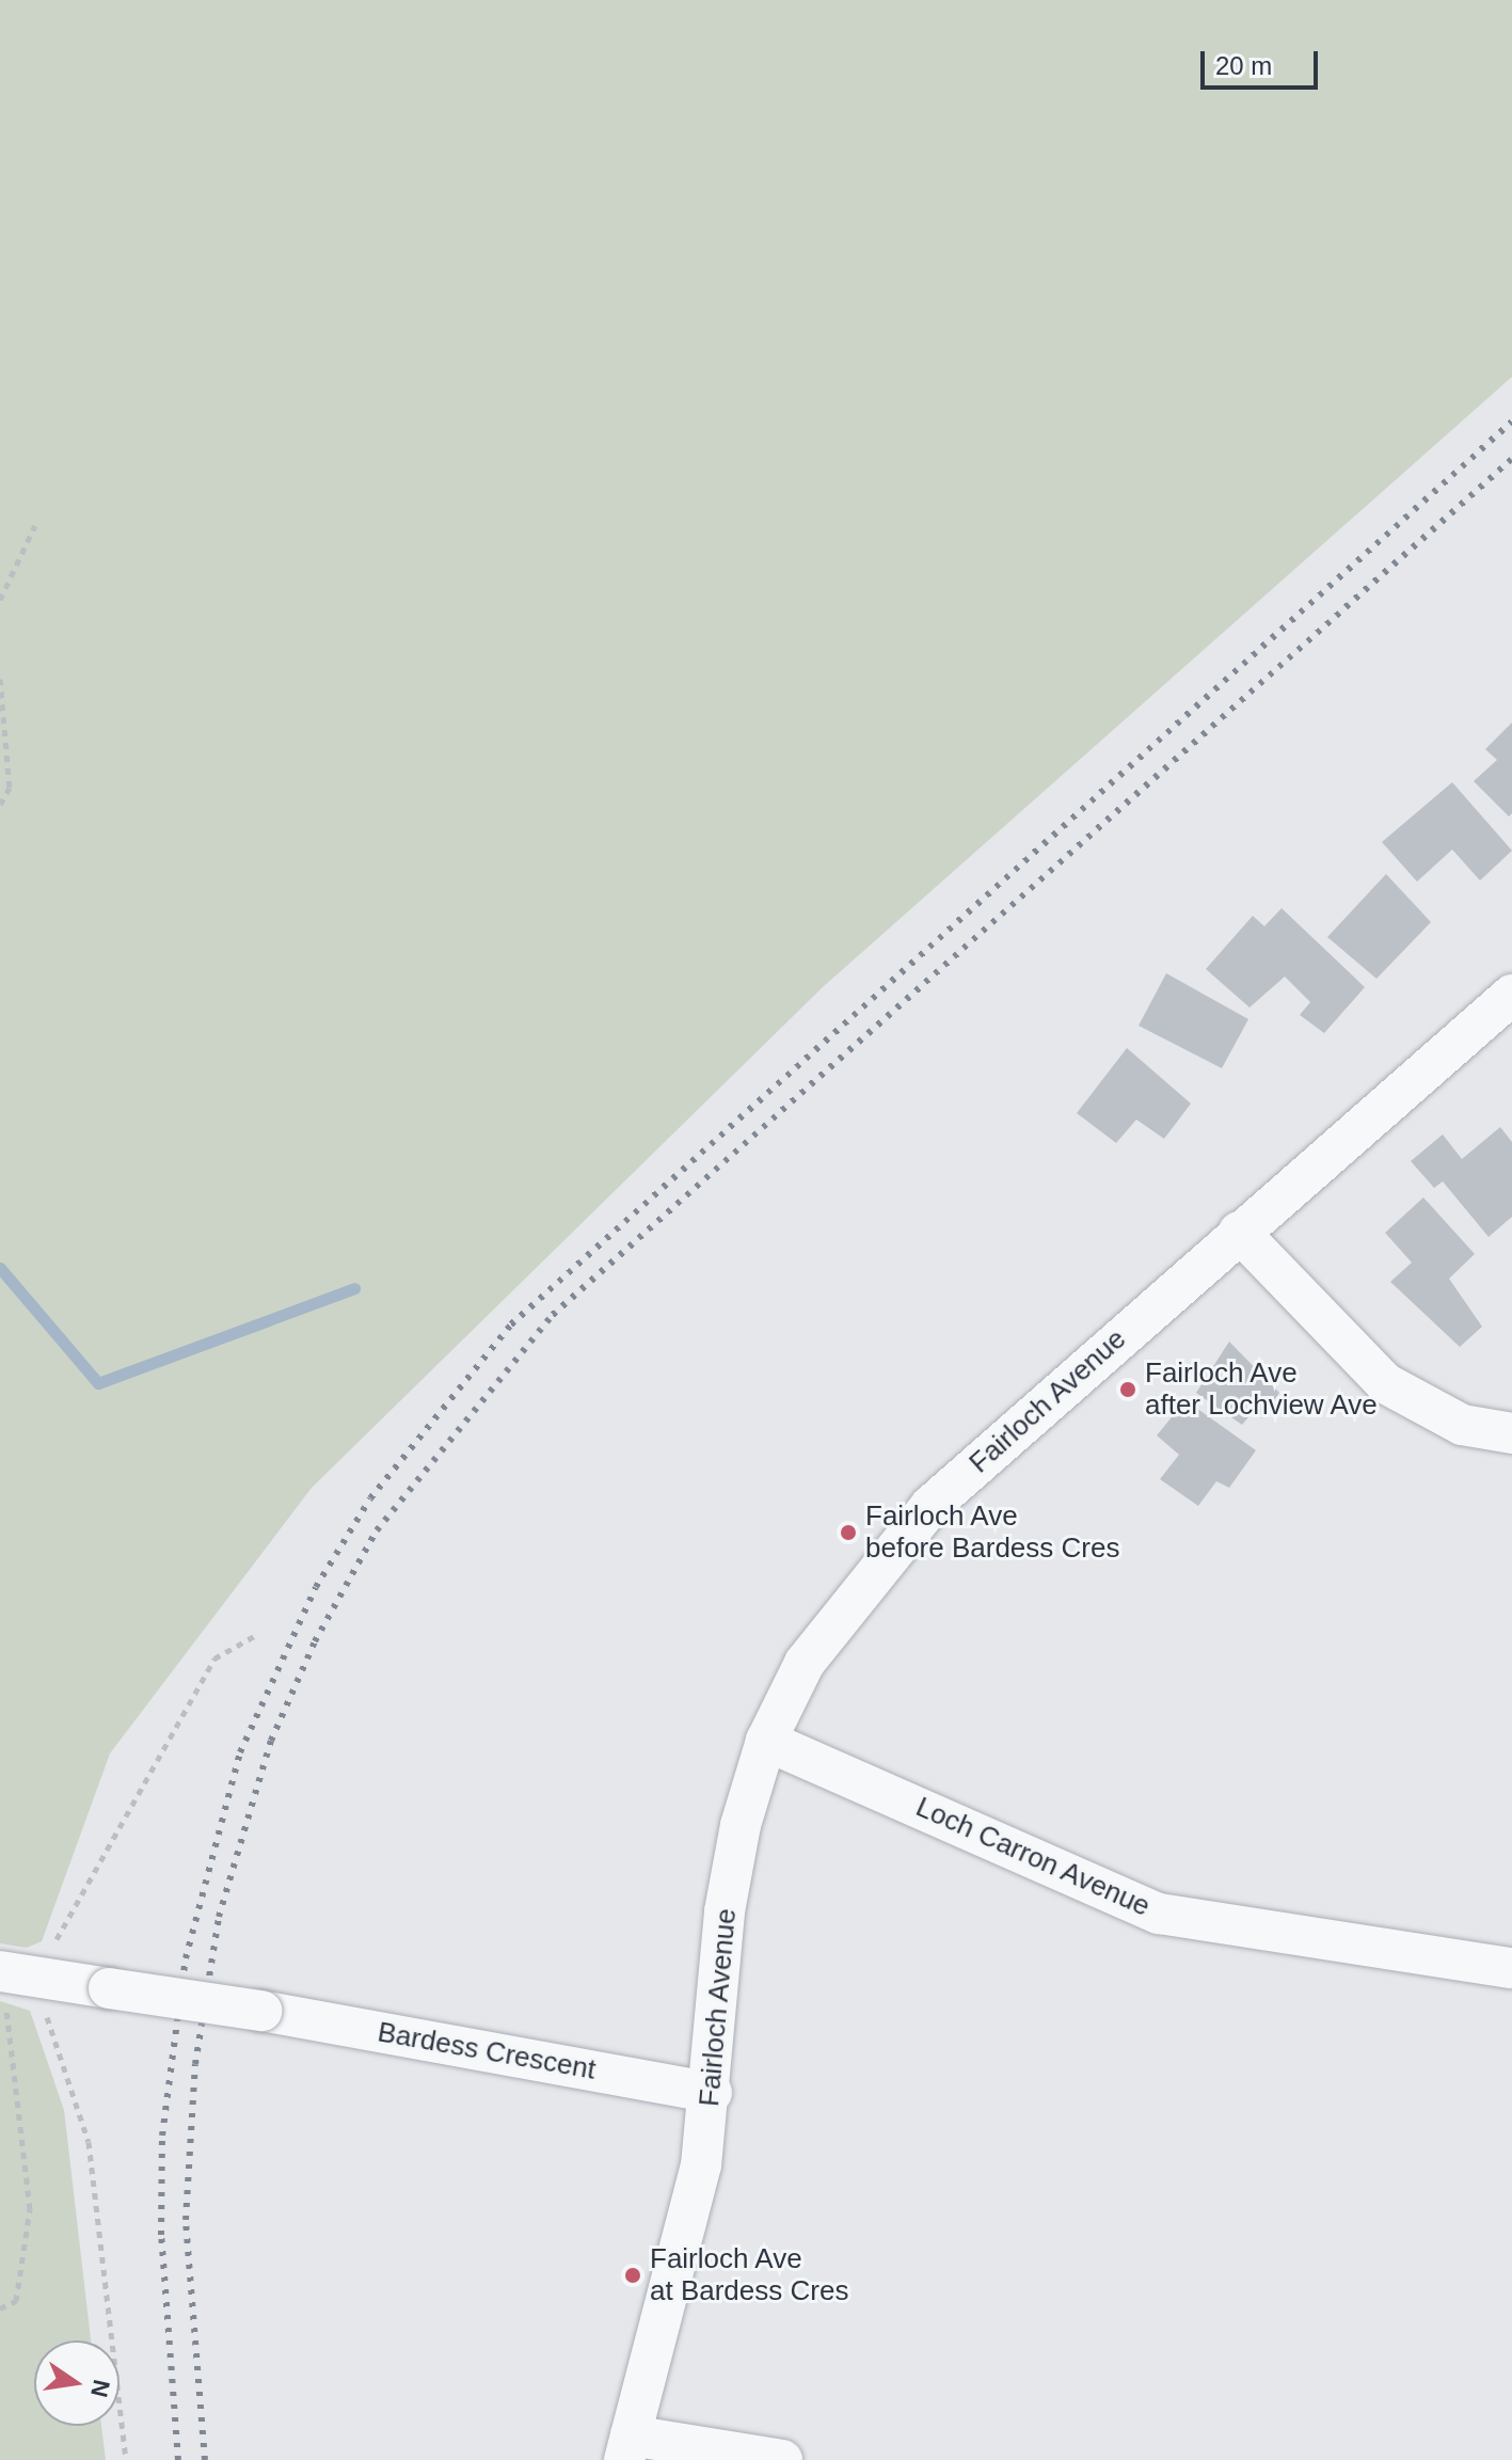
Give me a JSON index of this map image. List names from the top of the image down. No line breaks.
{"streets":{"street":["Fairloch Avenue","Loch Carron Avenue","Bardess Crescent"]},"crossings":[["Fairloch Avenue","Loch Carron Avenue"],["Fairloch Avenue","Bardess Crescent"]],"places":["Fairloch Ave after Lochview Ave","Fairloch Ave before Bardess Cres","Fairloch Ave at Bardess Cres"],"scale_bar":"20 m","north":"right"}
